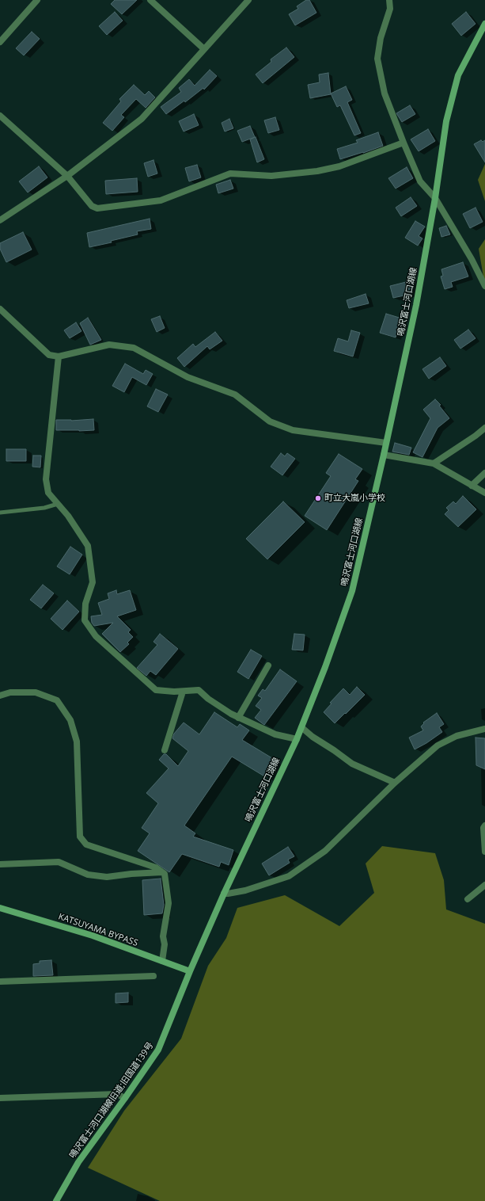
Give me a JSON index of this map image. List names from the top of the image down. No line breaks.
{"streets":{"main road":["鳴沢富士河口湖線","KATSUYAMA BYPASS","鳴沢富士河口湖線旧道;旧国道139号"]},"crossings":[["鳴沢富士河口湖線","KATSUYAMA BYPASS"],["鳴沢富士河口湖線","鳴沢富士河口湖線旧道;旧国道139号"],["KATSUYAMA BYPASS","鳴沢富士河口湖線旧道;旧国道139号"]],"places":["町立大嵐小学校"]}
